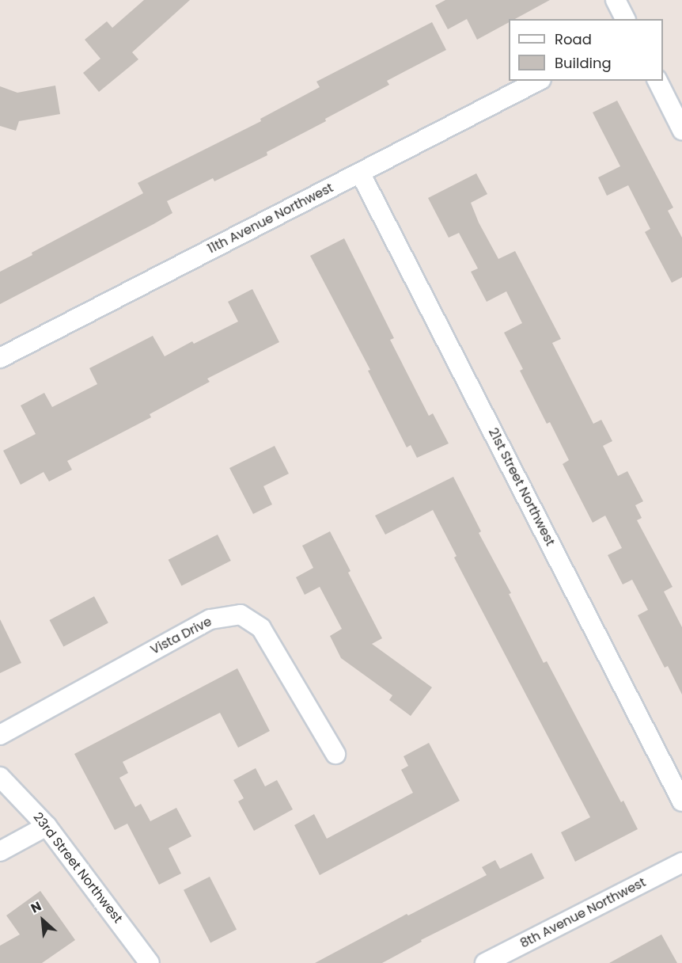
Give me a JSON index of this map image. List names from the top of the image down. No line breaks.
{"streets":{"street":["11th Avenue Northwest","21st Street Northwest","Vista Drive","23rd Street Northwest","8th Avenue Northwest"]},"crossings":[["11th Avenue Northwest","21st Street Northwest"]],"legend":["Road","Building"],"north":"top left"}
